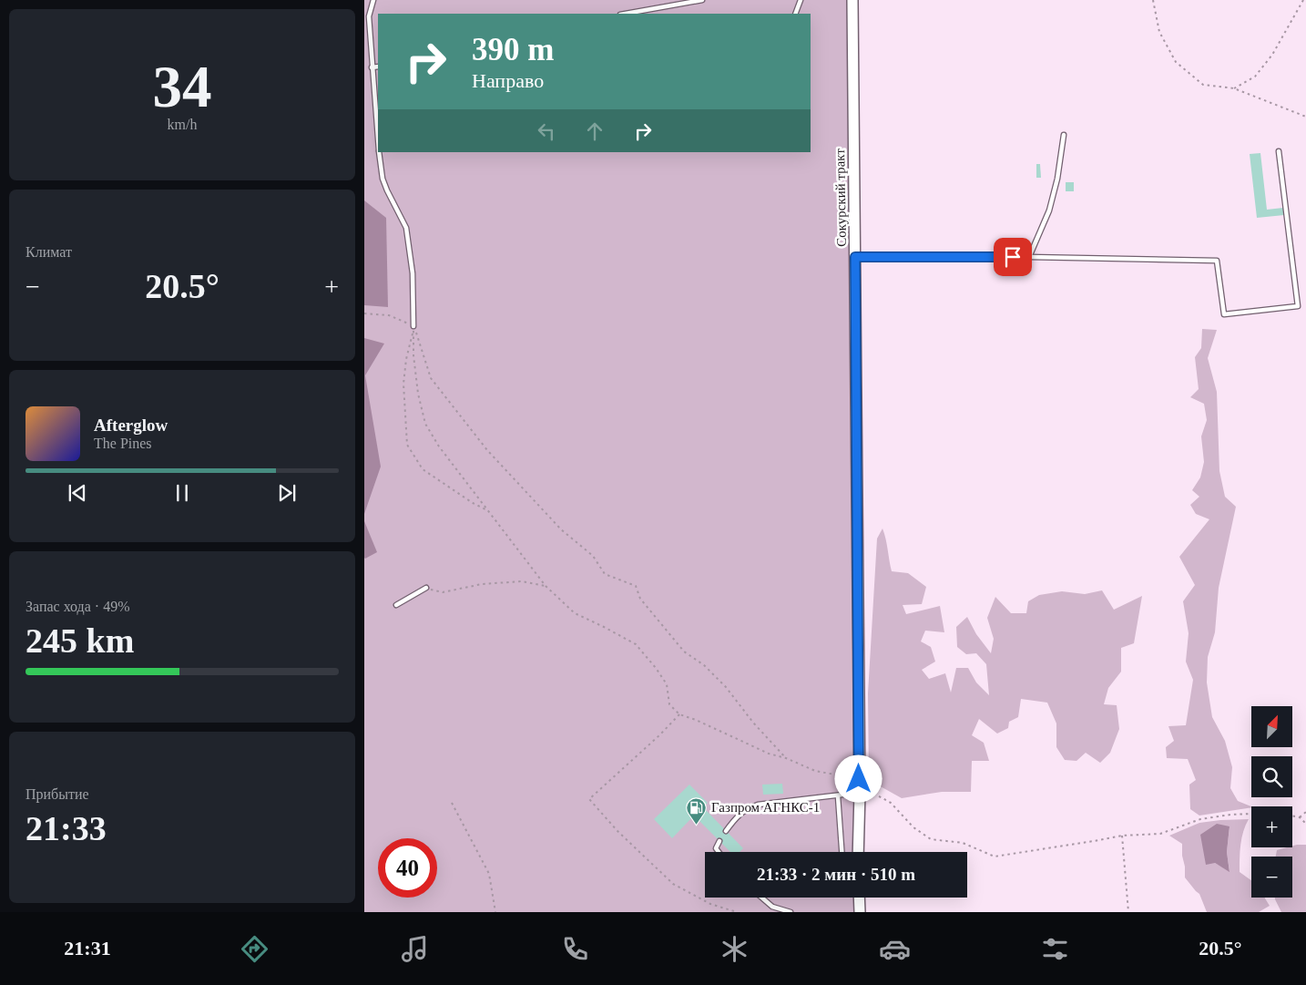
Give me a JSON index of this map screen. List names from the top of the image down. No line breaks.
{"streets":{"street":["Сокурский тракт"]},"places":{"fuel station":["Газпром АГНКС-1"]},"north":"top right","page":{"tile":[["34","km/h"],"Климат",["Запас хода · 49%","245 km"],["Прибытие","21:33"]],"turn":["390 m","Направо"],"heat":["−","20.5°","+"],"song":["Afterglow","The Pines"],"map_buttons":["+","−"],"limit":"40","trip":"21:33 · 2 мин · 510 m","tabs":["21:31","20.5°"]}}
